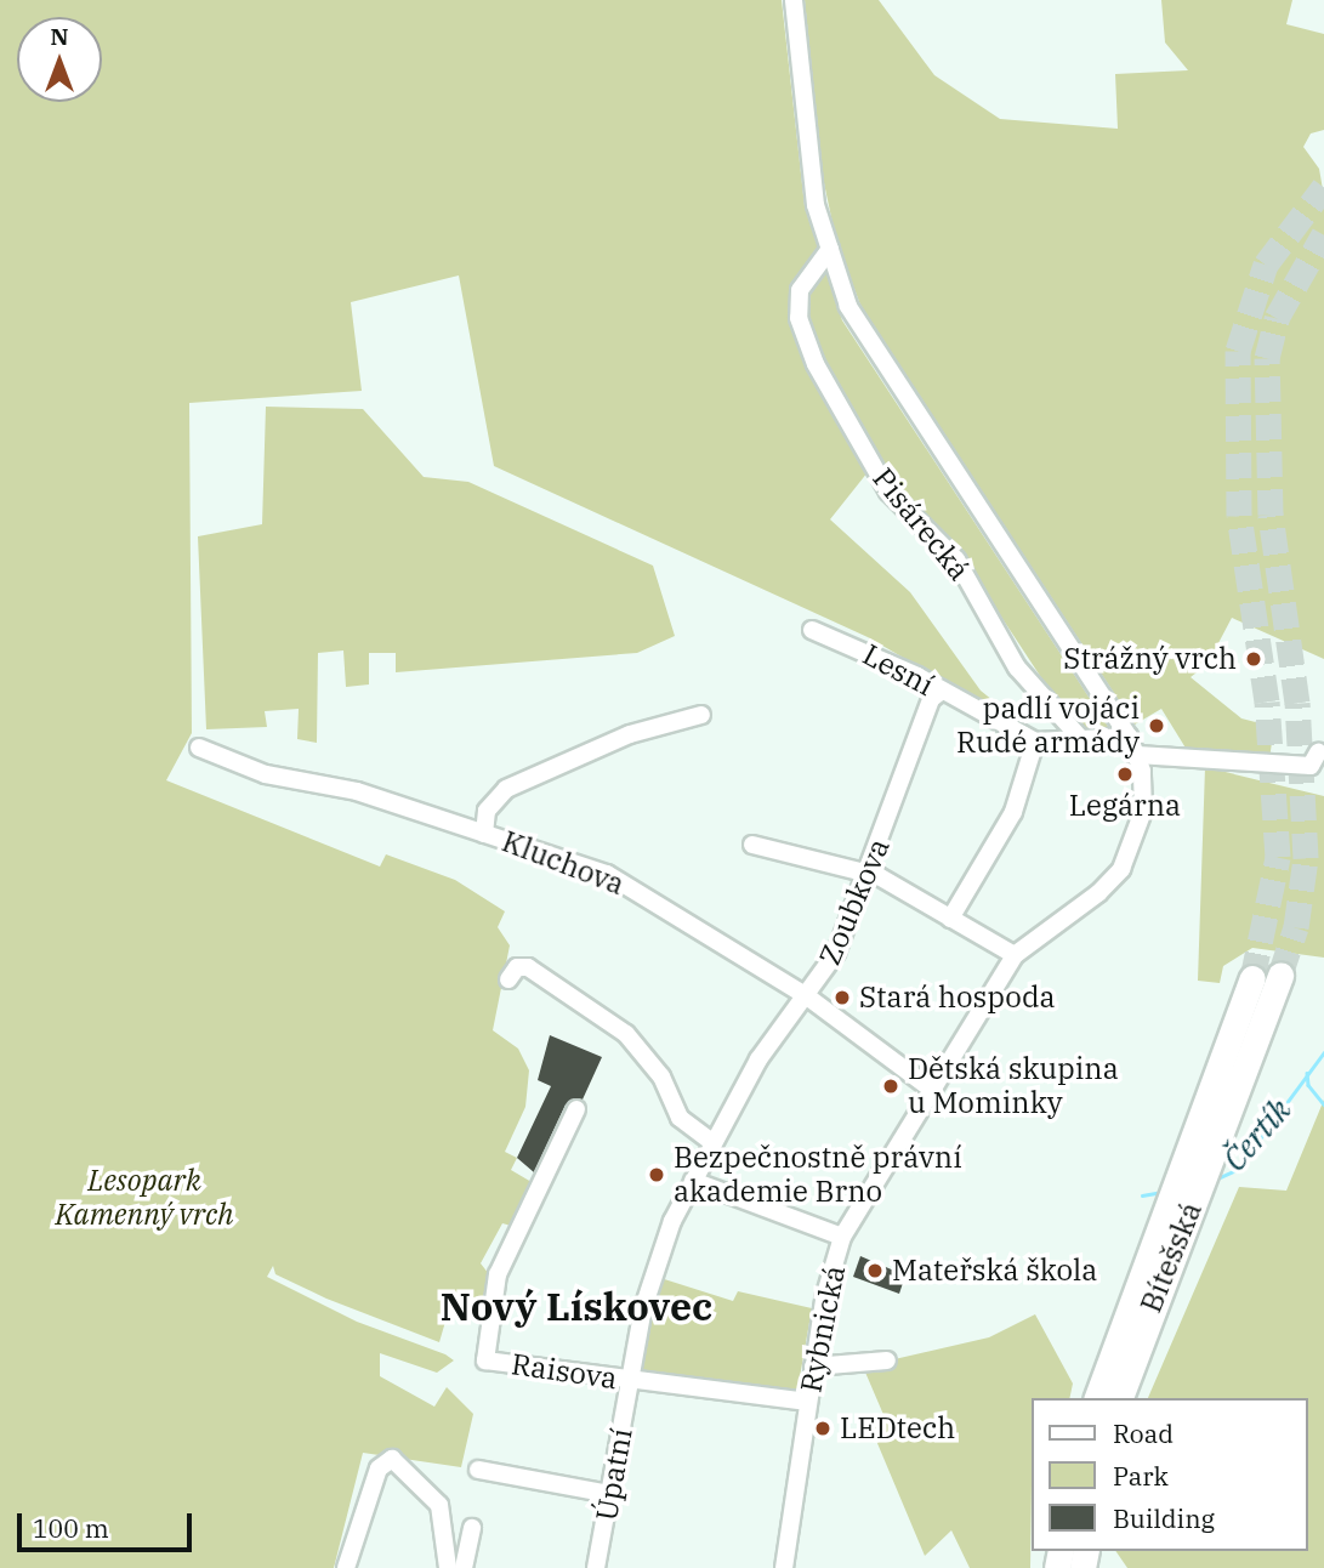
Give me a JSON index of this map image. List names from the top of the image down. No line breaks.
{"streets":{"highway":["Bítešská"],"street":["Pisárecká","Lesní","Kluchova","Zoubkova","Rybnická","Raisova","Úpatní"]},"crossings":[["Pisárecká","Lesní"],["Pisárecká","Rybnická"],["Lesní","Zoubkova"],["Lesní","Rybnická"],["Kluchova","Zoubkova"],["Kluchova","Rybnická"],["Zoubkova","Raisova"],["Zoubkova","Úpatní"],["Rybnická","Raisova"],["Raisova","Úpatní"]],"districts":["Nový Lískovec"],"water":["Čertík"],"parks":["Lesopark Kamenný vrch"],"places":["Strážný vrch","padlí vojáci Rudé armády","Legárna","Stará hospoda","Dětská skupina u Mominky","Bezpečnostně právní akademie Brno","Mateřská škola","LEDtech"],"legend":["Road","Park","Building"],"scale_bar":"100 m","north":"top"}
